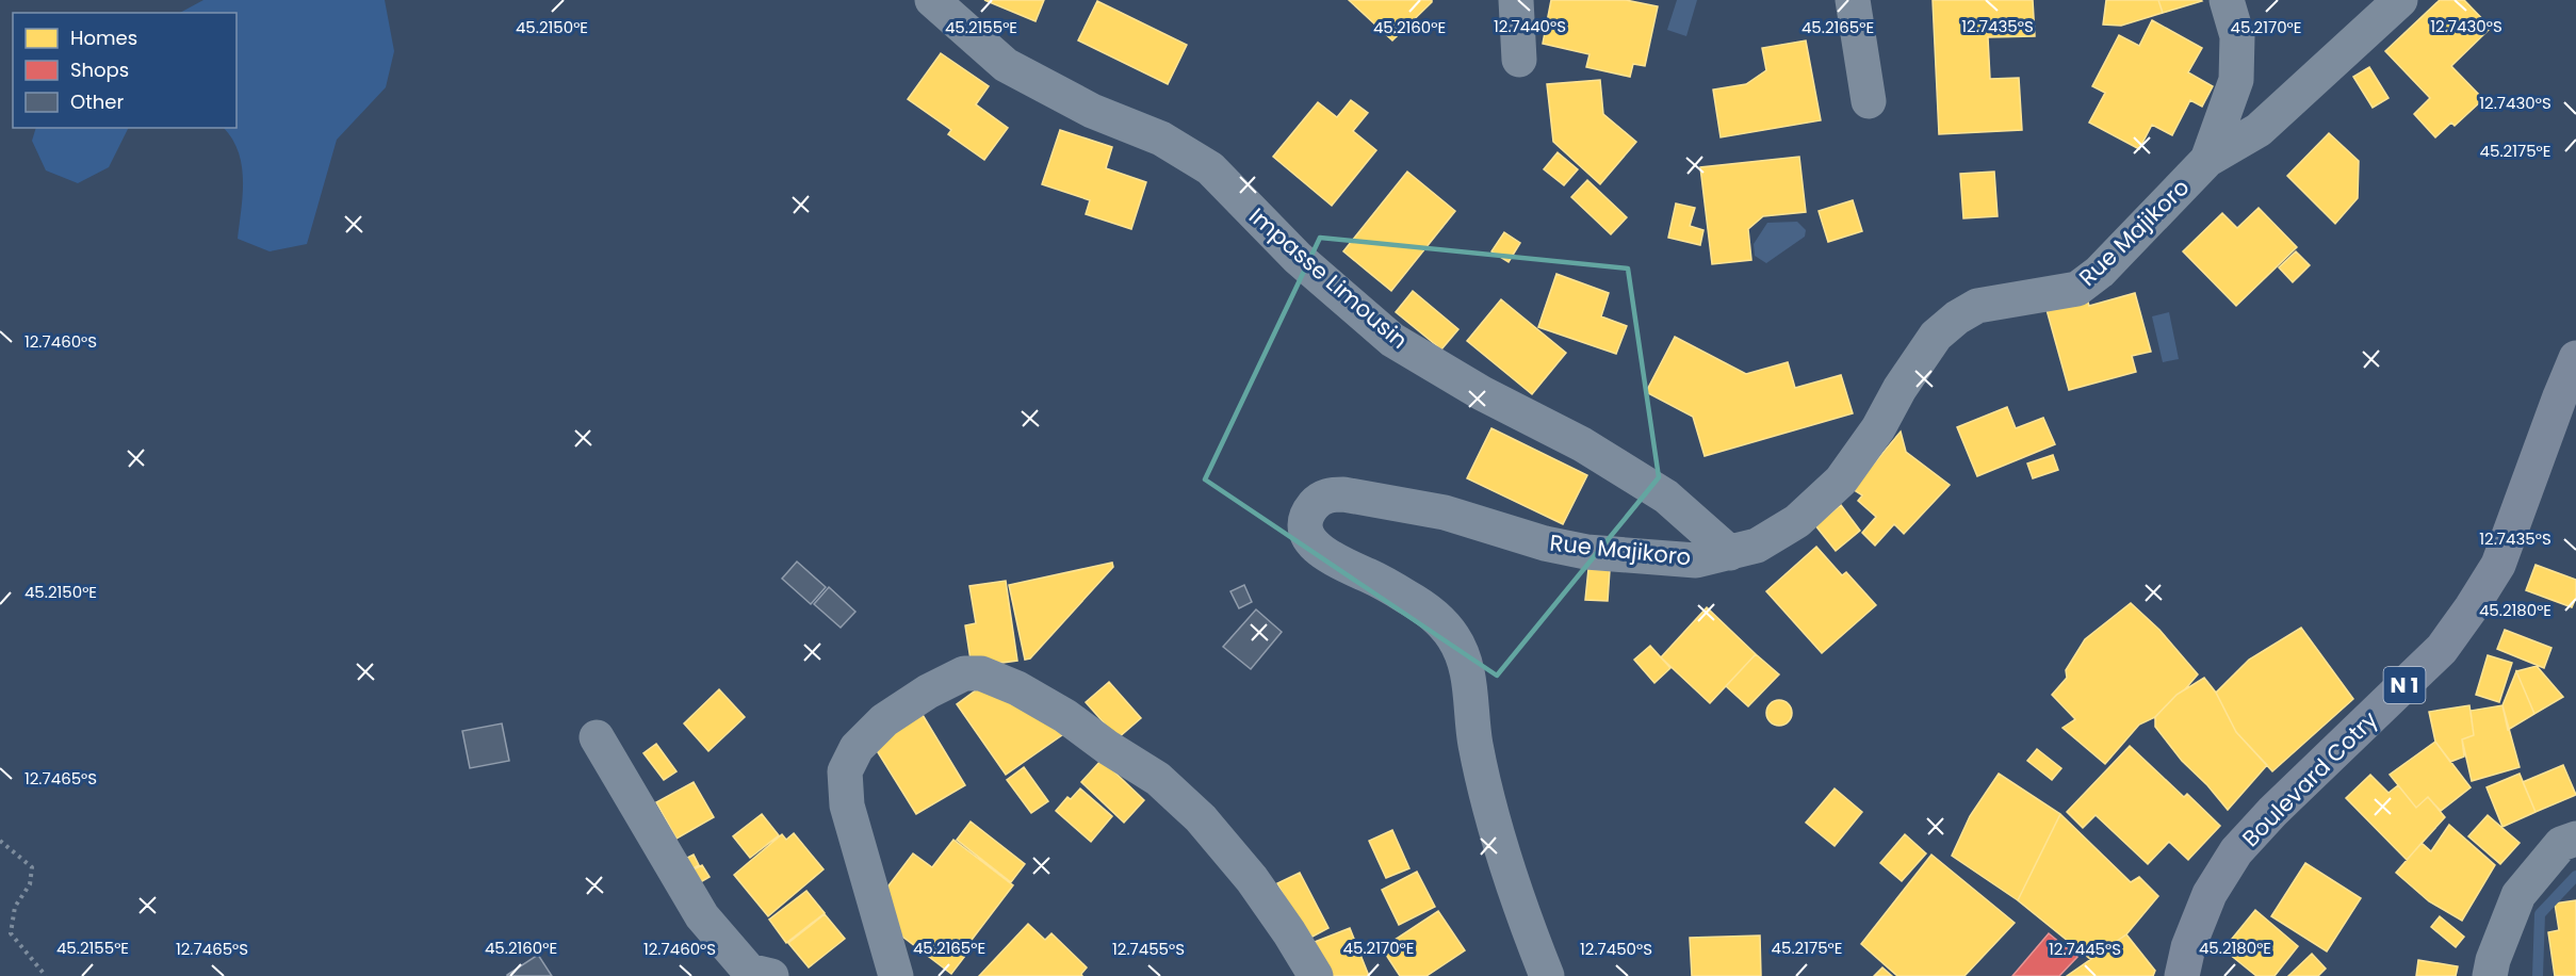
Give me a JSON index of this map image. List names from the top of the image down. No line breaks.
{"streets":{"main road":["N 1","Boulevard Cotry"],"street":["Rue Majikoro","Impasse Limousin"]},"crossings":[["Rue Majikoro","Impasse Limousin"]],"legend":["Homes","Shops","Other"],"coordinates":["12.7440°S","12.7435°S","12.7430°S","45.2150°E","45.2155°E","45.2160°E","45.2165°E","45.2170°E","45.2175°E","12.7460°S","45.2180°E","12.7465°S","12.7455°S","12.7450°S","12.7445°S"]}
